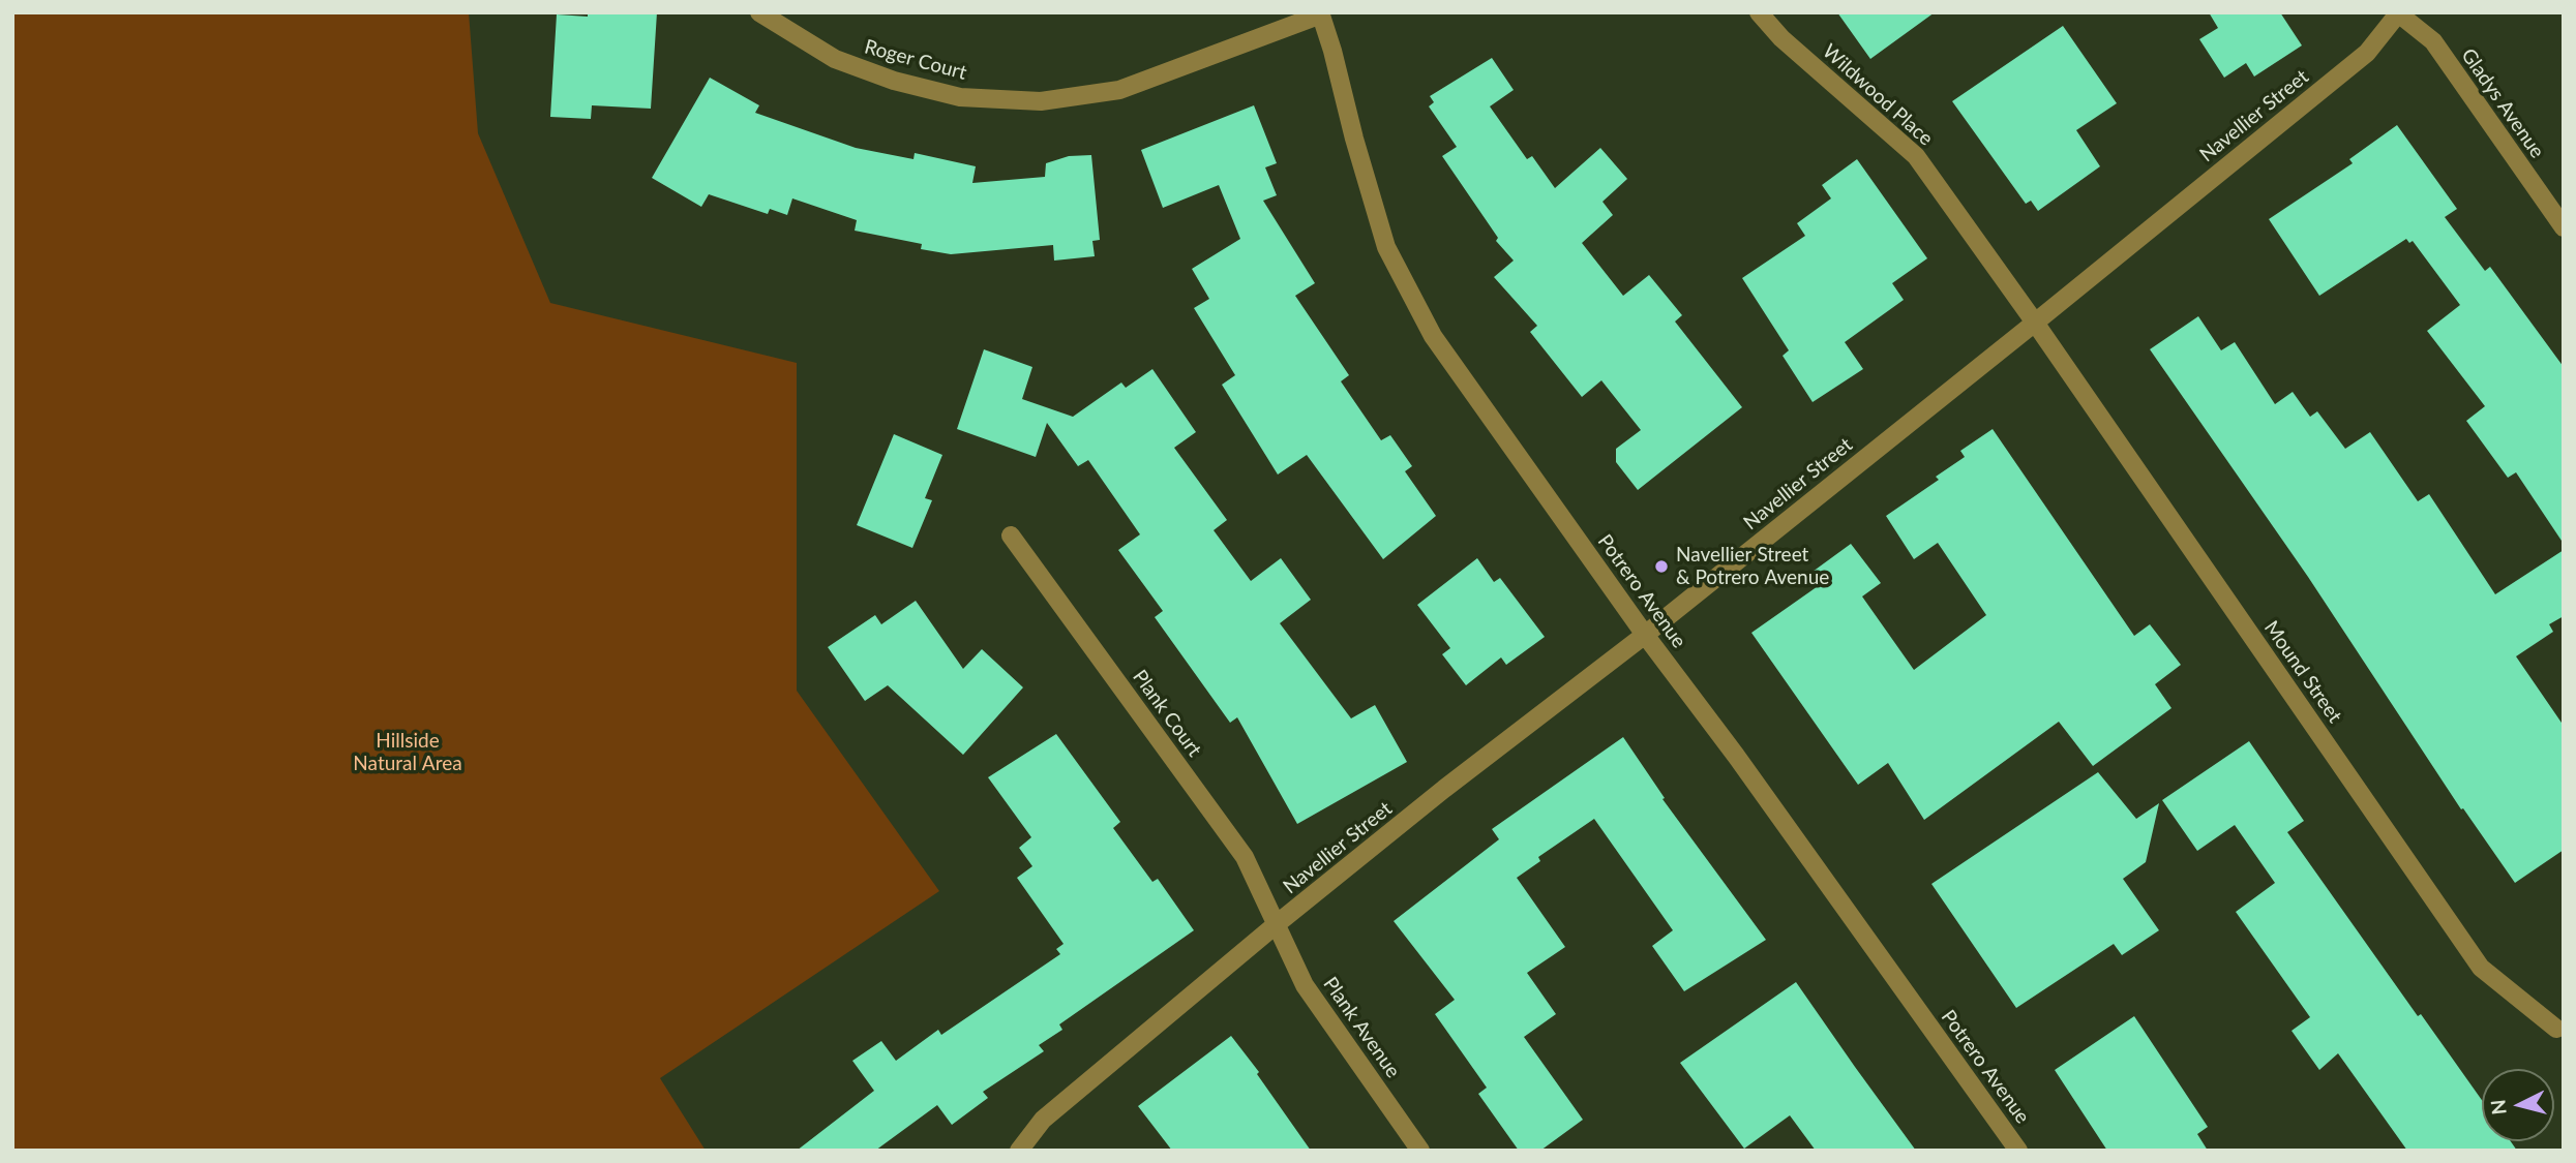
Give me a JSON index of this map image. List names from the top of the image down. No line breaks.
{"streets":{"street":["Roger Court","Wildwood Place","Gladys Avenue","Navellier Street","Potrero Avenue","Mound Street","Plank Court","Plank Avenue"]},"crossings":[["Roger Court","Potrero Avenue"],["Wildwood Place","Navellier Street"],["Wildwood Place","Mound Street"],["Gladys Avenue","Navellier Street"],["Navellier Street","Potrero Avenue"],["Navellier Street","Mound Street"],["Navellier Street","Plank Court"],["Navellier Street","Plank Avenue"],["Plank Court","Plank Avenue"]],"parks":["Hillside Natural Area"],"places":["Navellier Street & Potrero Avenue"],"north":"left"}
